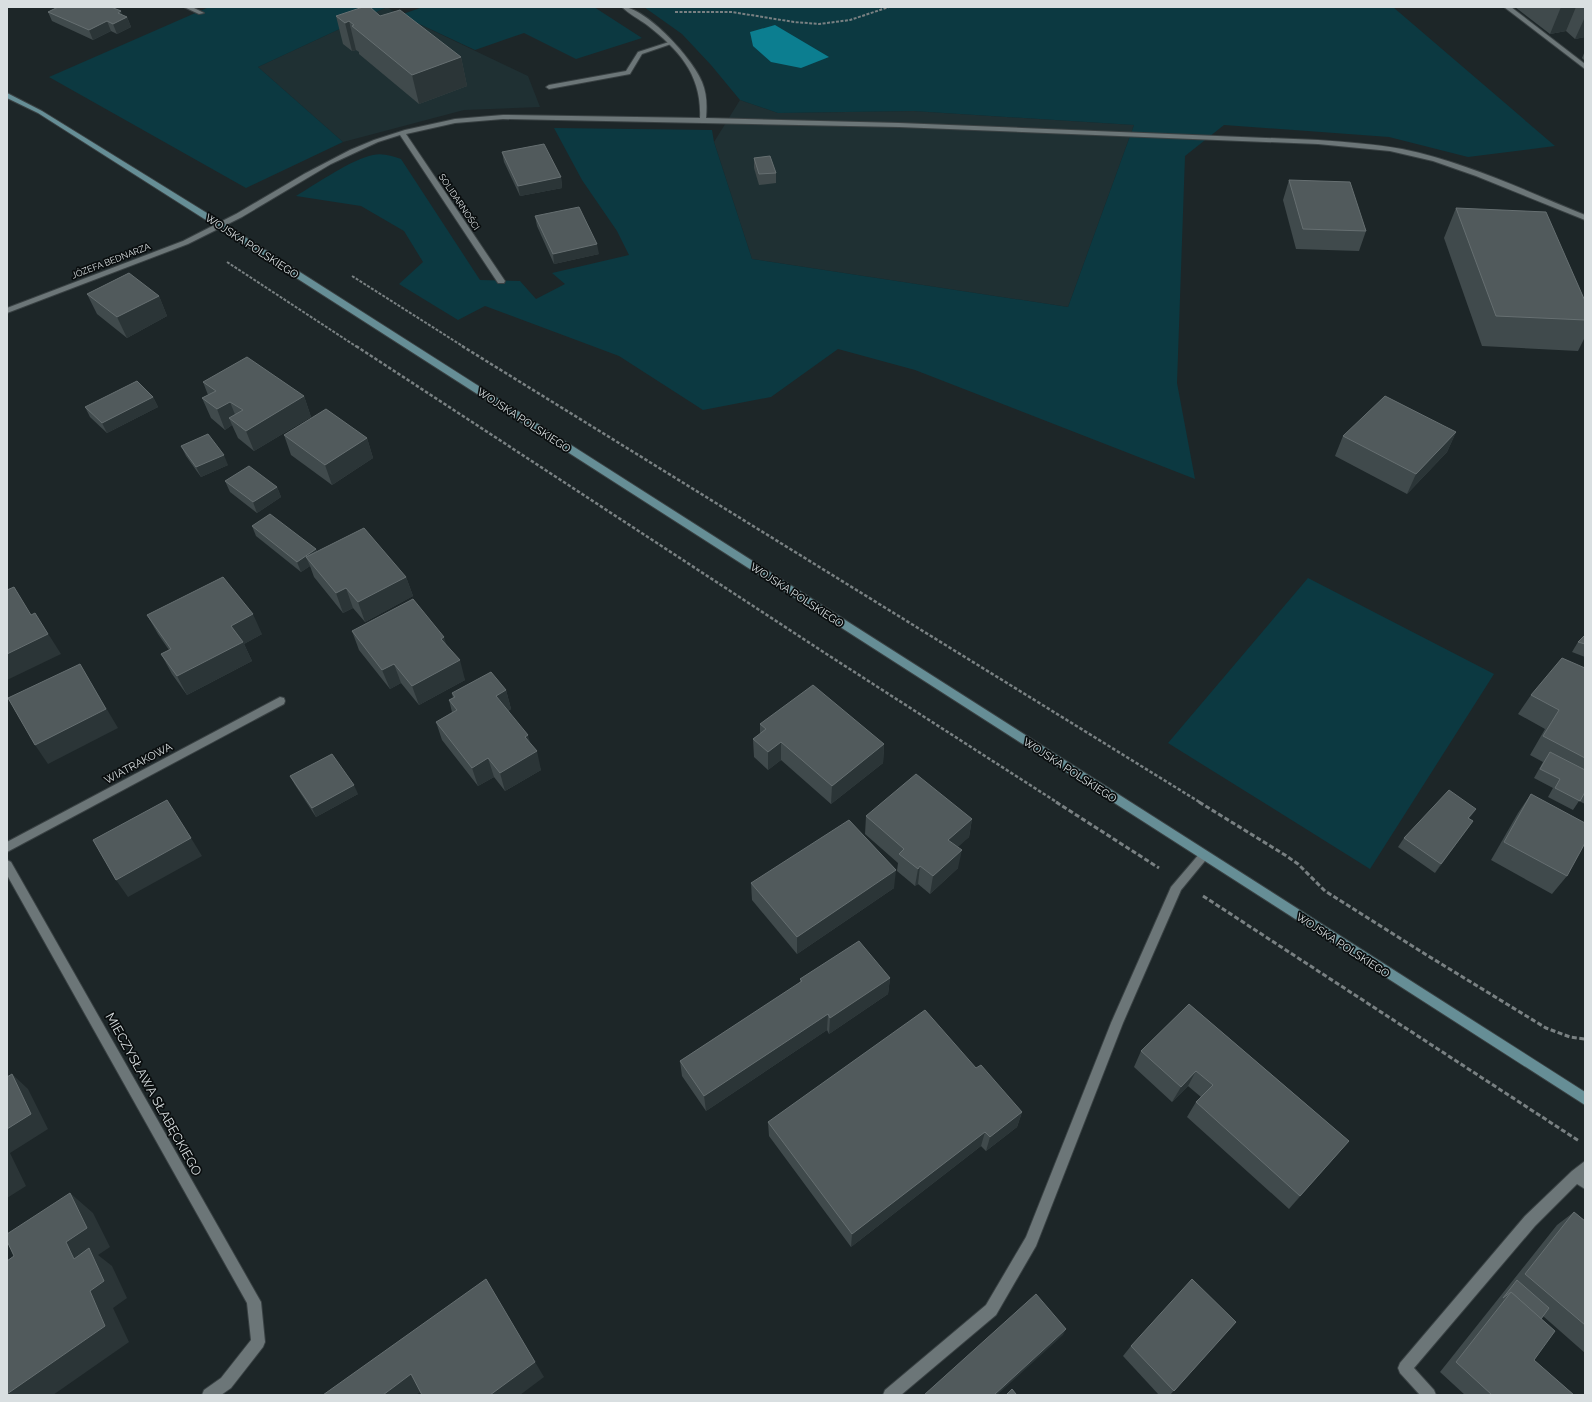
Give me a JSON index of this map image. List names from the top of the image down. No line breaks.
{"streets":{"street":["SOLIDARNOŚCI","WOJSKA POLSKIEGO","JÓZEFA BEDNARZA","WIATRAKOWA","MIECZYSŁAWA SŁABĘCKIEGO"]},"crossings":[["SOLIDARNOŚCI","JÓZEFA BEDNARZA"],["WOJSKA POLSKIEGO","JÓZEFA BEDNARZA"]]}
